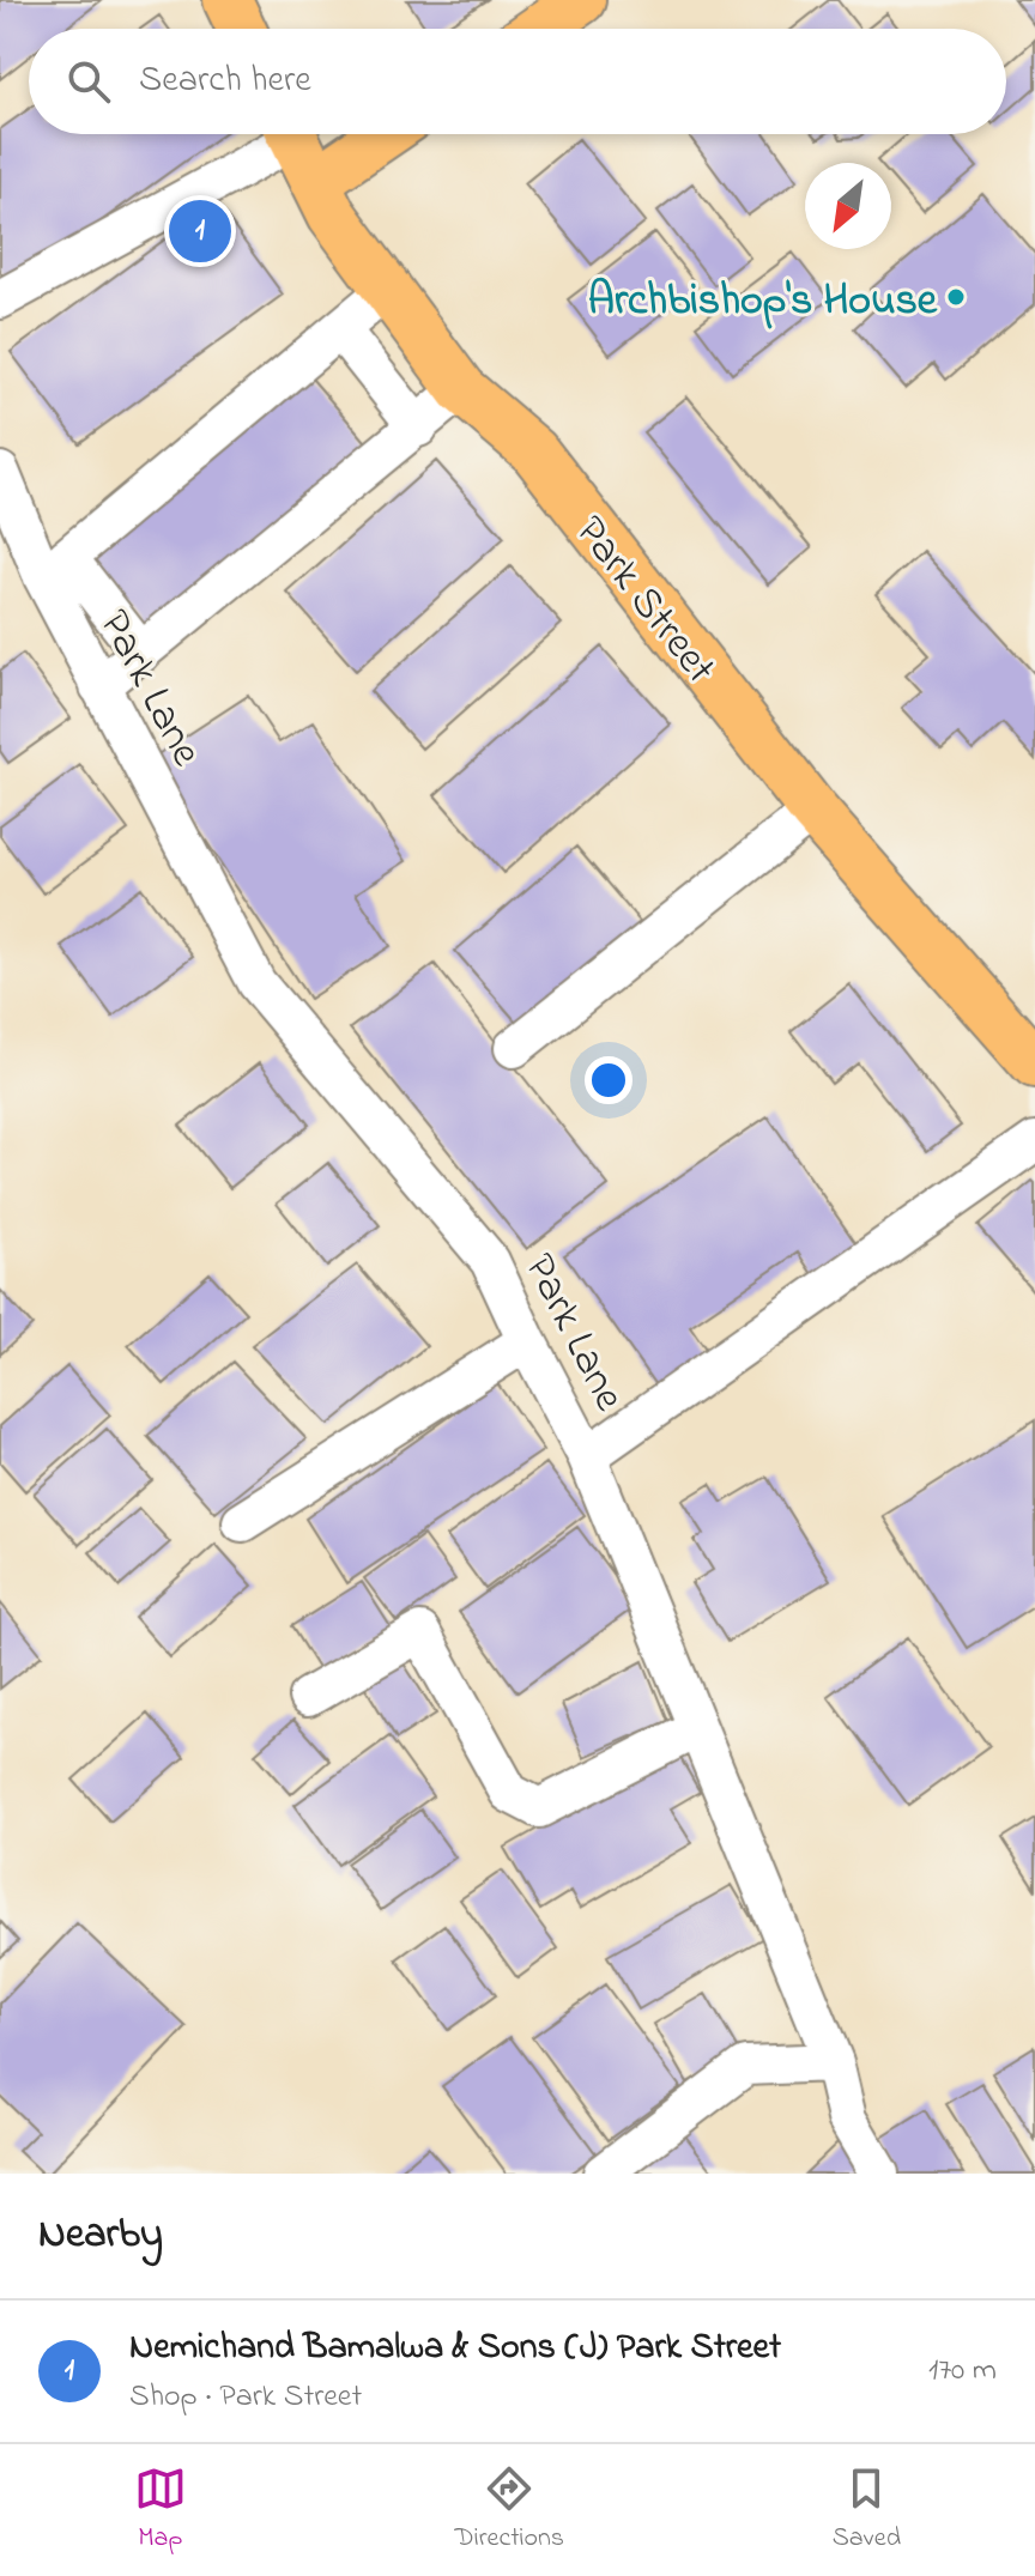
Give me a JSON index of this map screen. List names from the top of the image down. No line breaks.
{"streets":{"main road":["Park Street"],"street":["Park Lane"]},"places":["Archbishop's House"],"north":"bottom left","page":{"search":"Search here","pins":"1","heading":"Nearby","list":[{"mark":"1","name":"Nemichand Bamalwa & Sons (J) Park Street","note":"Shop · Park Street","value":"170 m"}],"nav":["Map","Directions","Saved"]}}
